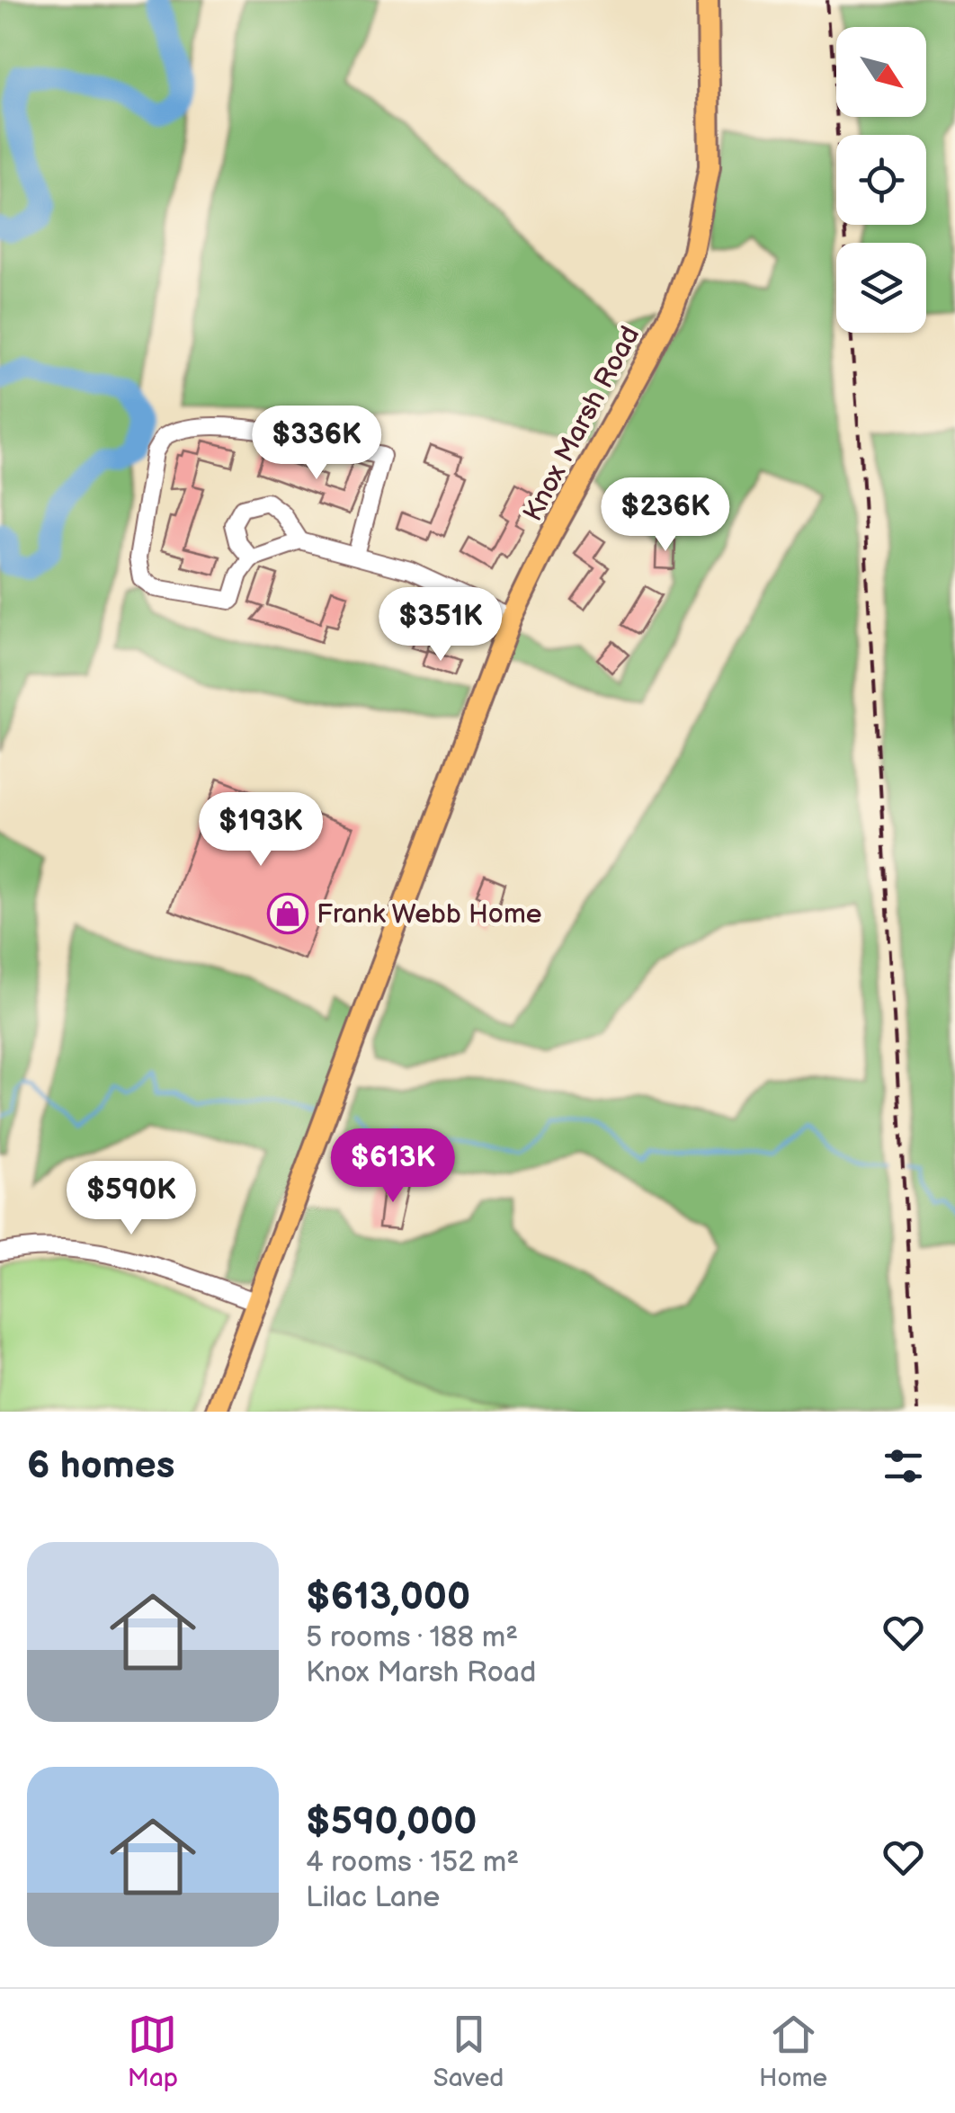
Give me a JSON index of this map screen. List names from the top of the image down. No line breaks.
{"streets":{"main road":["Knox Marsh Road"]},"places":{"shop":["Frank Webb Home"]},"north":"bottom right","page":{"price":["$336K","$236K","$351K","$193K","$613K","$590K"],"heading":"6 homes","list":[{"name":"$613,000","note":"5 rooms · 188 m² · Knox Marsh Road"},{"name":"$590,000","note":"4 rooms · 152 m² · Lilac Lane"}],"tabs":["Map","Saved","Home"]}}
